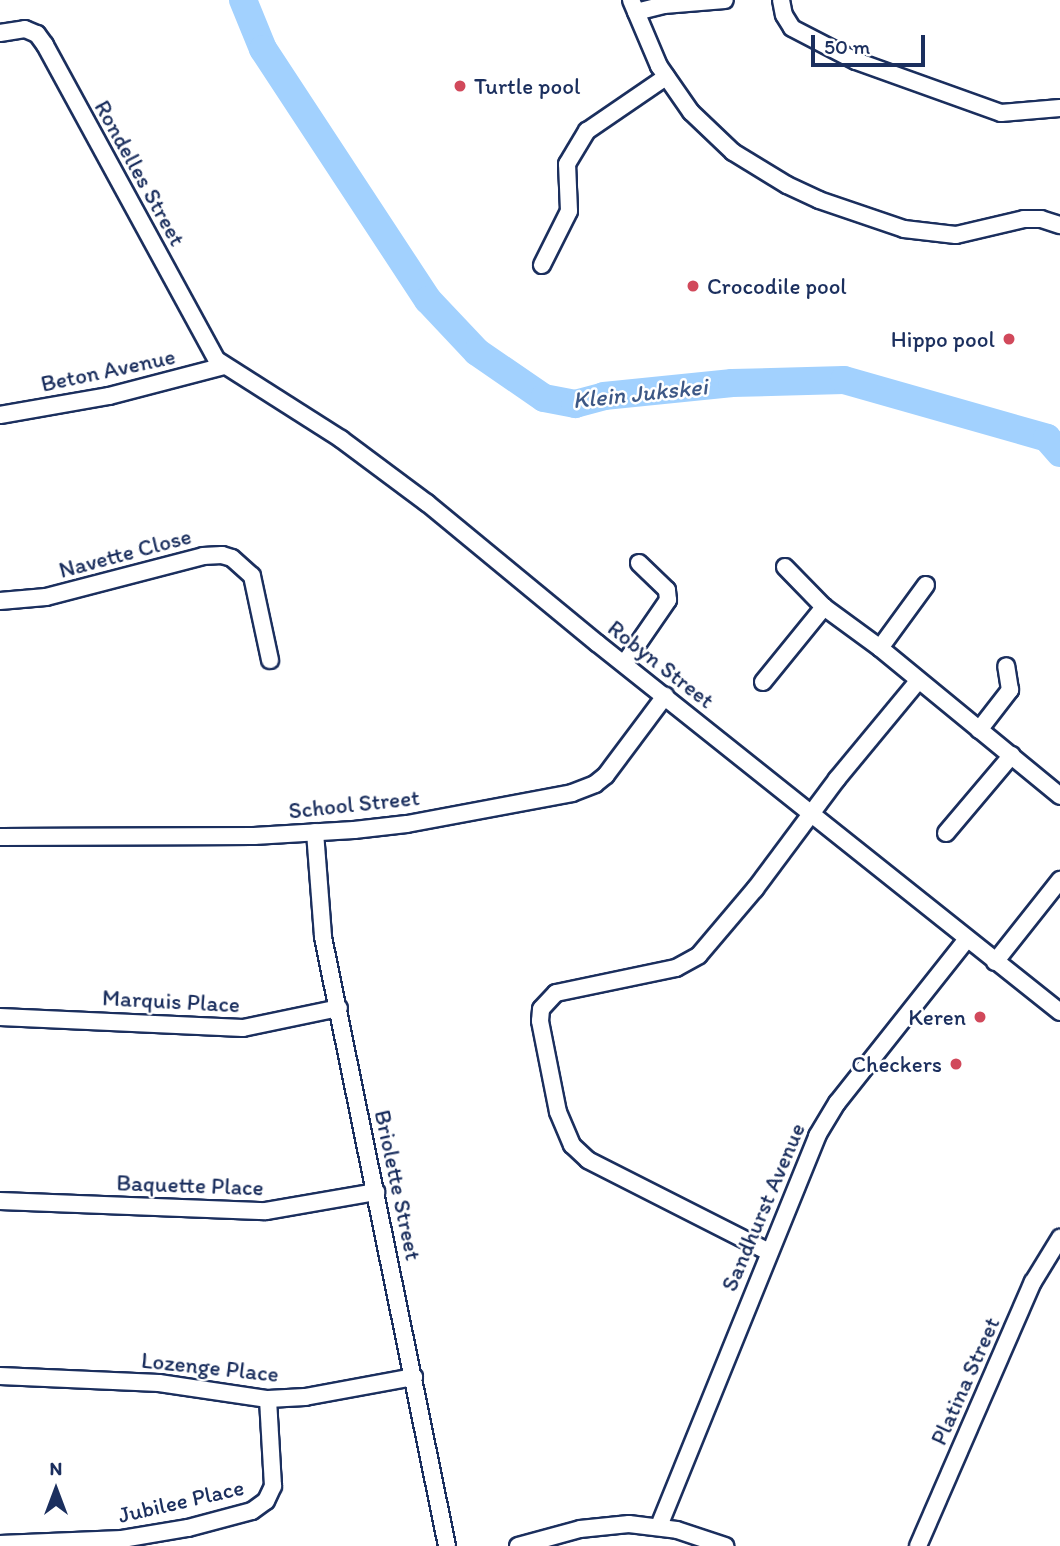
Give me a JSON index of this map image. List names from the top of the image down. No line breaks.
{"streets":{"street":["Rondelles Street","Beton Avenue","Navette Close","Robyn Street","School Street","Marquis Place","Baquette Place","Briolette Street","Sandhurst Avenue","Lozenge Place","Platina Street","Jubilee Place"]},"crossings":[["Rondelles Street","Beton Avenue"],["Rondelles Street","Robyn Street"],["Beton Avenue","Robyn Street"],["Robyn Street","School Street"],["Robyn Street","Sandhurst Avenue"],["School Street","Briolette Street"],["Marquis Place","Briolette Street"],["Baquette Place","Briolette Street"],["Briolette Street","Lozenge Place"],["Lozenge Place","Jubilee Place"]],"water":["Klein Jukskei"],"places":["Turtle pool","Crocodile pool","Hippo pool","Keren","Checkers"],"scale_bar":"50 m","north":"top"}
